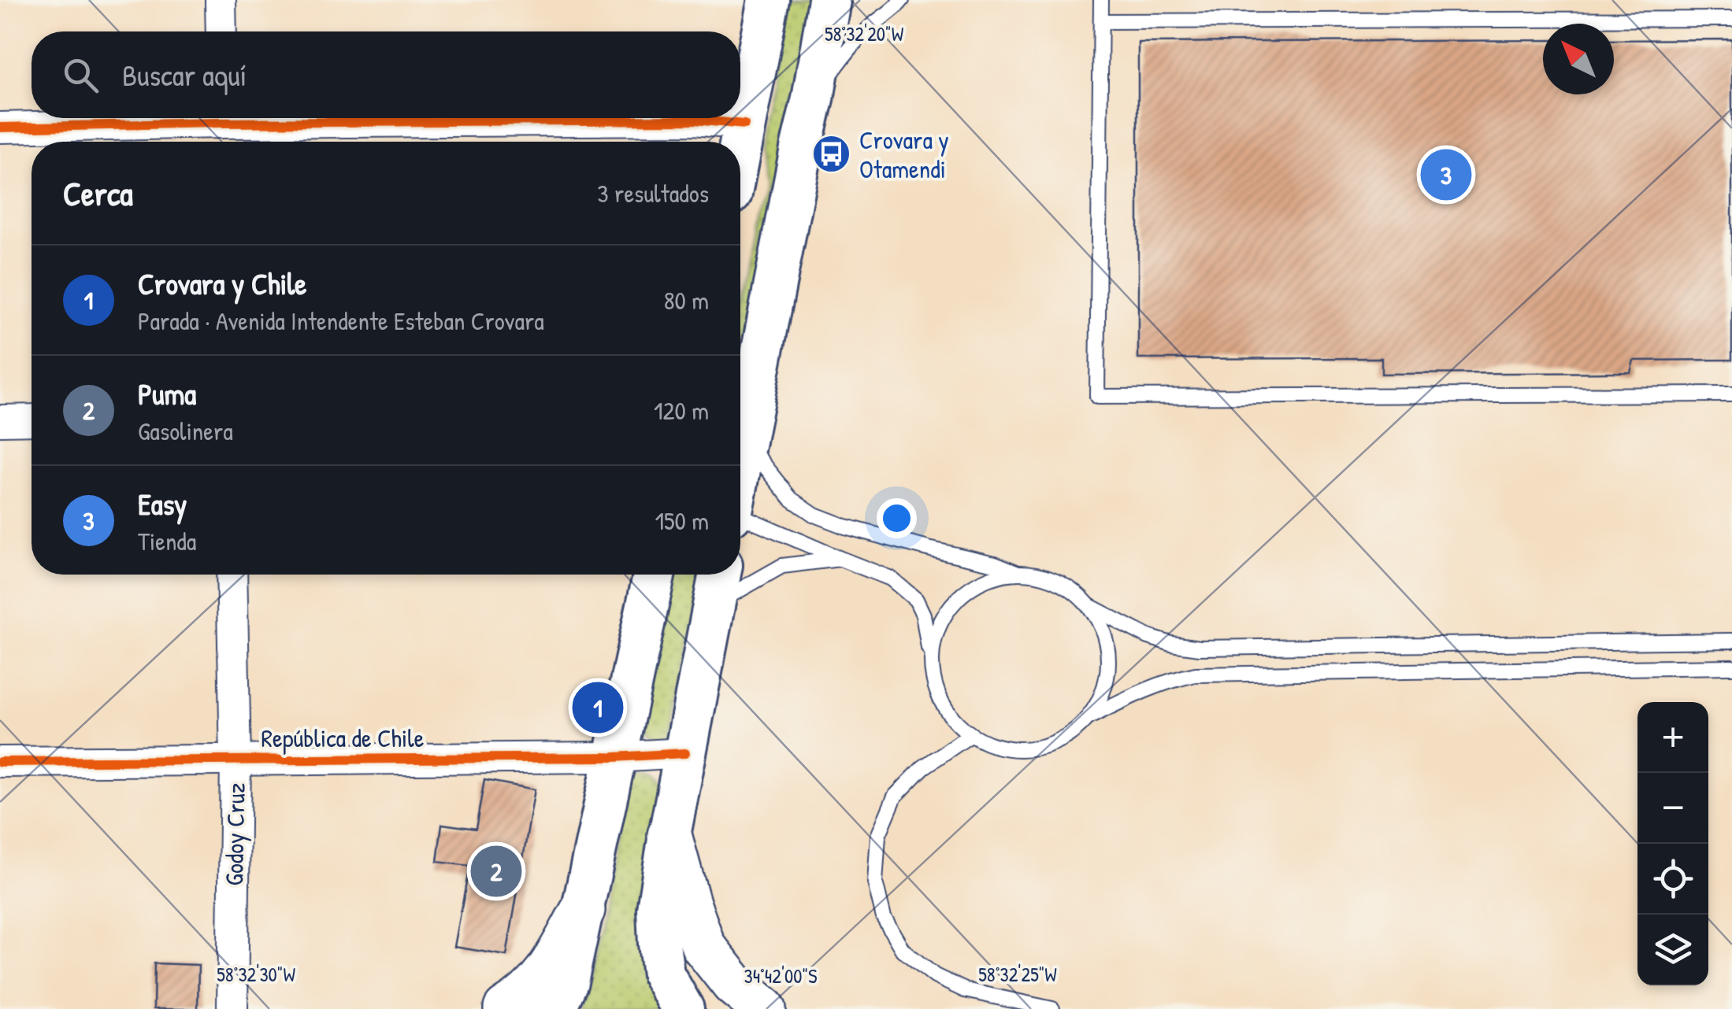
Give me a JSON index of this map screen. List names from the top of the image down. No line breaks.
{"streets":{"street":["República de Chile","Godoy Cruz"]},"crossings":[["República de Chile","Godoy Cruz"]],"places":{"bus stop":["Crovara y Otamendi"]},"north":"top left","page":{"search":"Buscar aquí","heading":["Cerca","3 resultados"],"pins":["3","1","2"],"list":[{"mark":"1","name":"Crovara y Chile","note":"Parada · Avenida Intendente Esteban Crovara","value":"80 m"},{"mark":"2","name":"Puma","note":"Gasolinera","value":"120 m"},{"mark":"3","name":"Easy","note":"Tienda","value":"150 m"}],"map_buttons":["+","−"]},"coordinates":["58°32'20\"W","58°32'30\"W","58°32'25\"W","34°42'00\"S"]}
